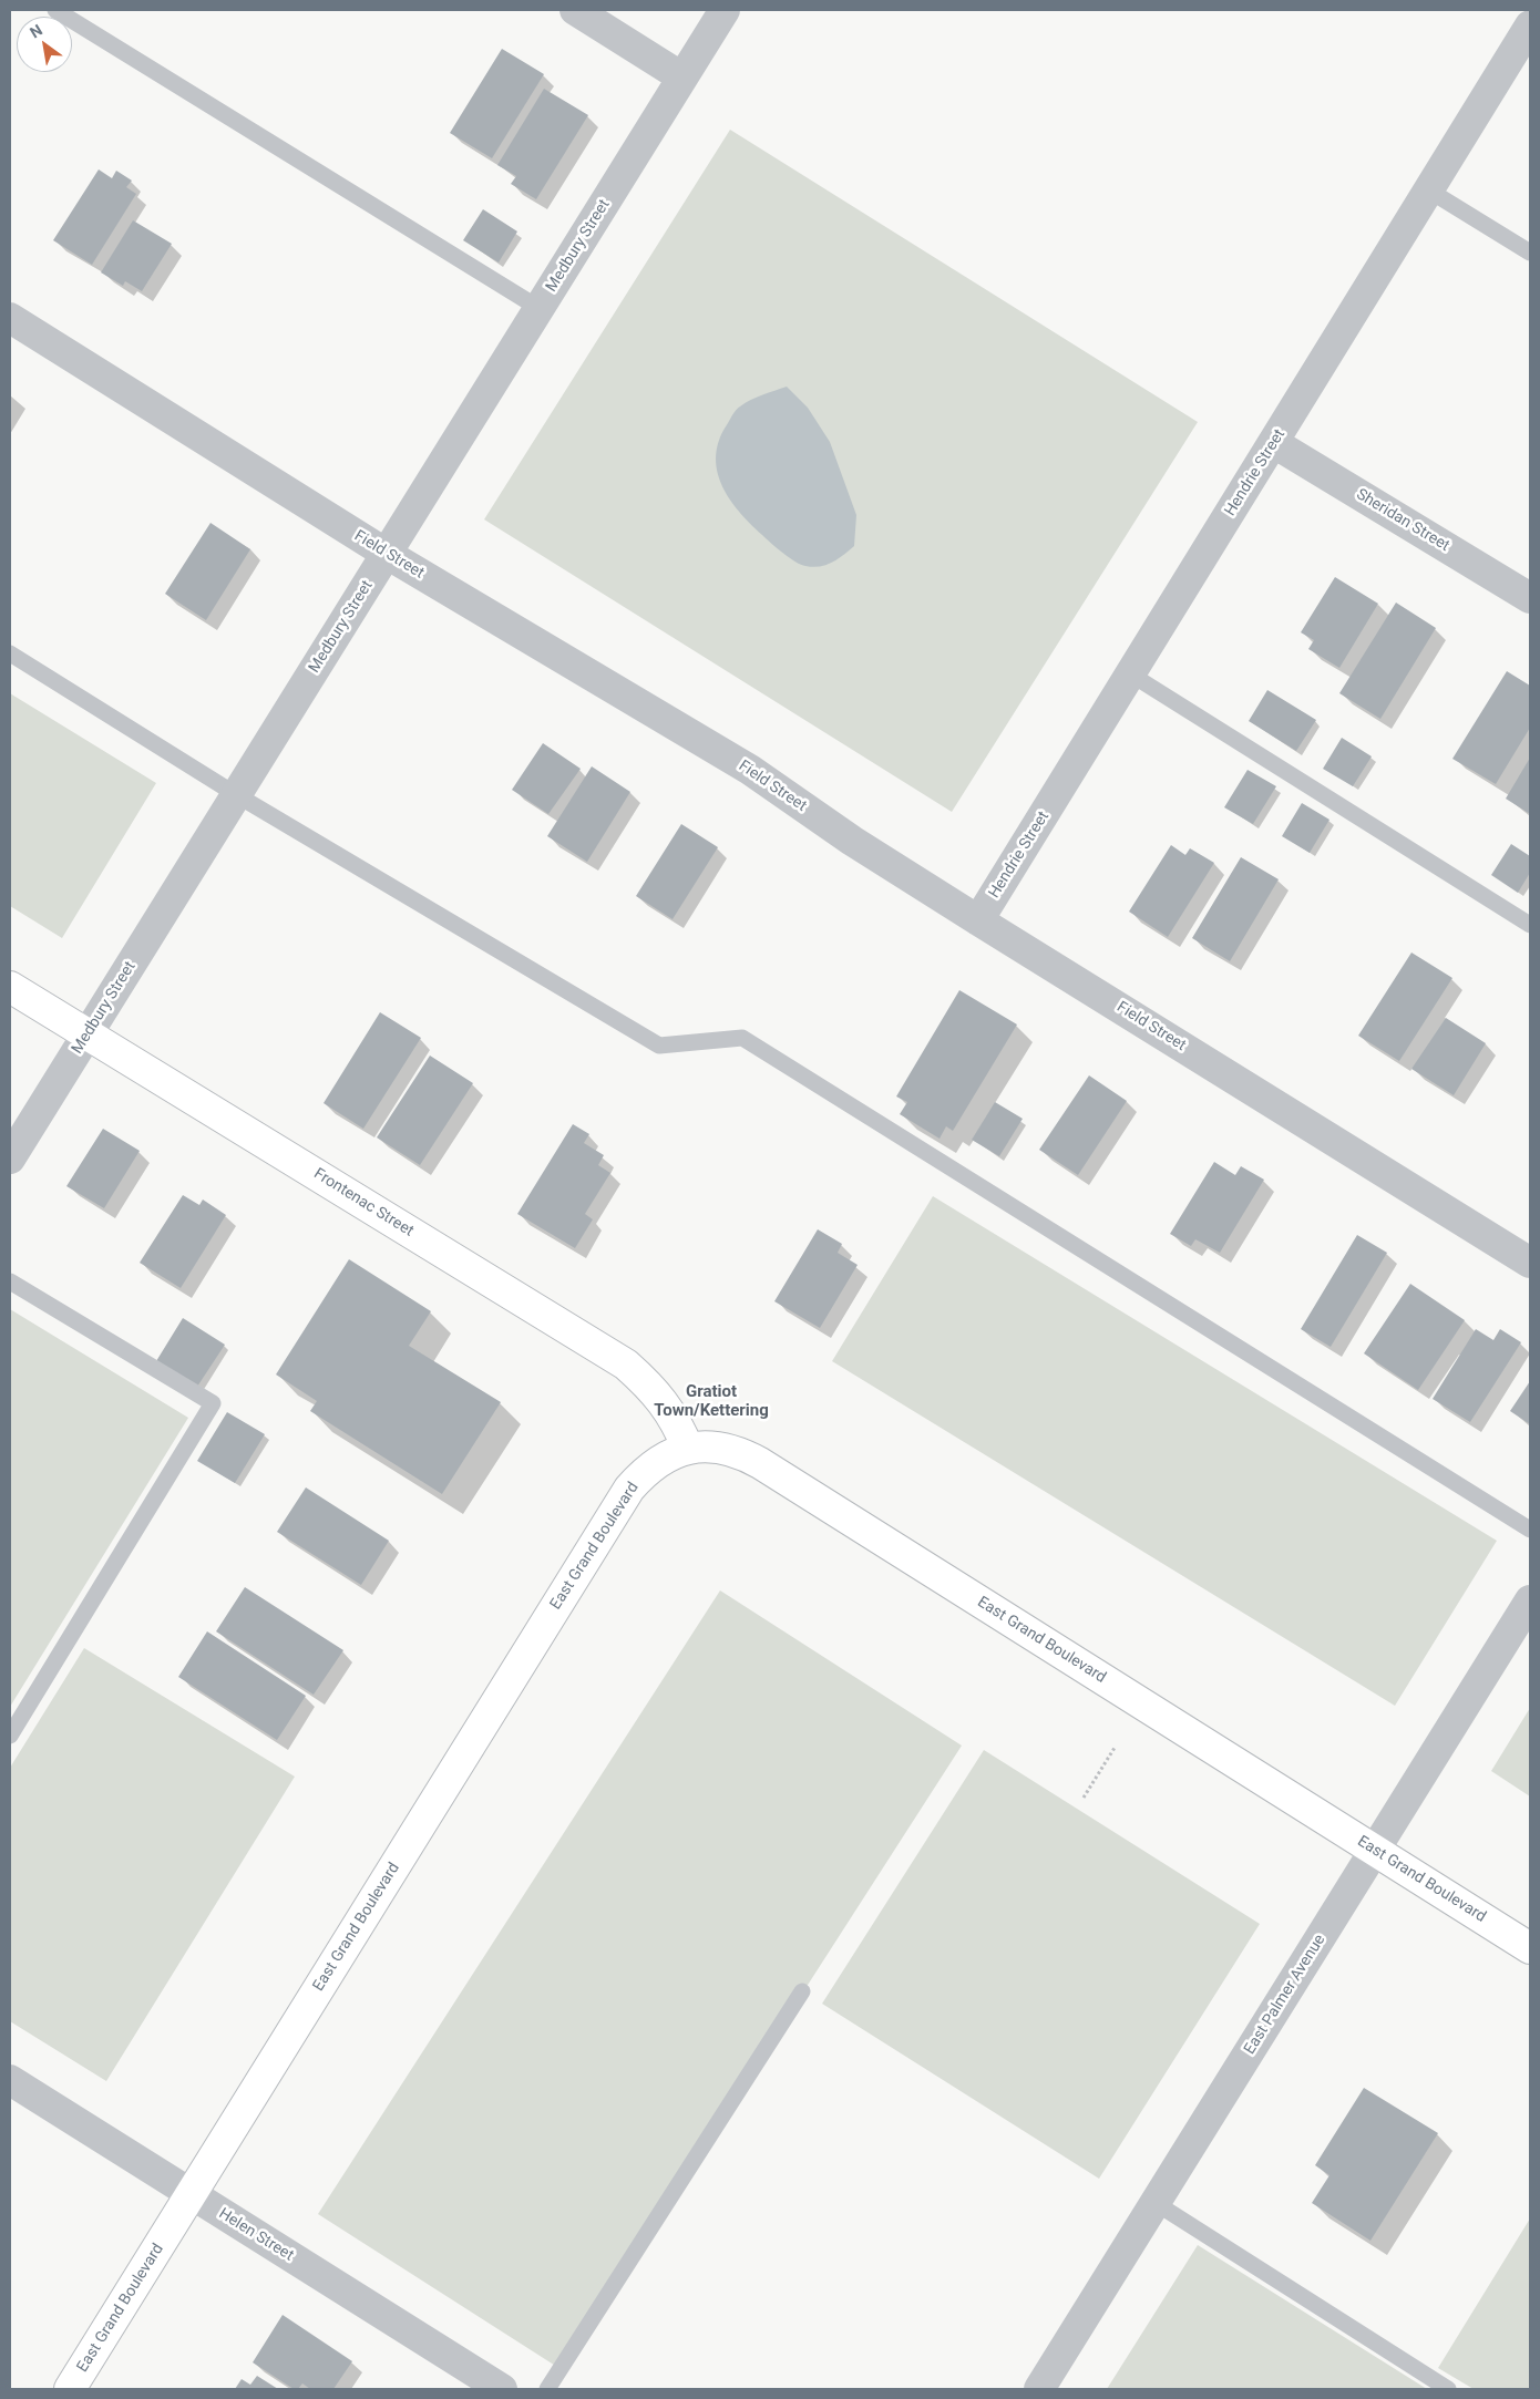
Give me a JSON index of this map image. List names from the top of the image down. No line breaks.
{"streets":{"main road":["Frontenac Street","East Grand Boulevard"],"street":["Medbury Street","Hendrie Street","Sheridan Street","Field Street","East Palmer Avenue","Helen Street"]},"crossings":[["Medbury Street","Field Street"],["Medbury Street","Frontenac Street"],["Hendrie Street","Sheridan Street"],["Hendrie Street","Field Street"],["Frontenac Street","East Grand Boulevard"],["East Grand Boulevard","East Palmer Avenue"],["East Grand Boulevard","Helen Street"]],"districts":["Gratiot Town/Kettering"],"north":"top left"}
